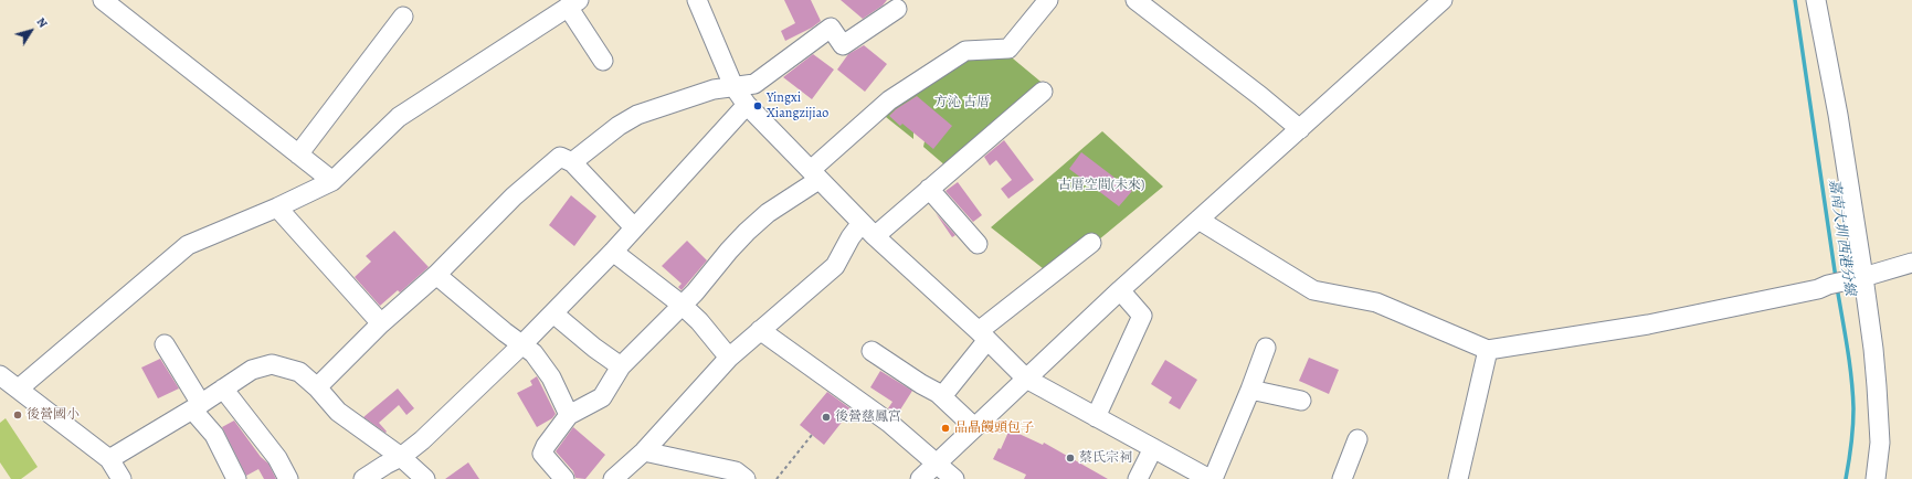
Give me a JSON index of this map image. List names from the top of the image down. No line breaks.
{"water":["嘉南大圳 西港分線"],"parks":["方沁 古厝","古厝空間(未來)"],"places":["Yingxi Xiangzijiao","後營國小","後營慈鳳宮","品晶饅頭包子","蔡氏宗祠"],"north":"top right"}
